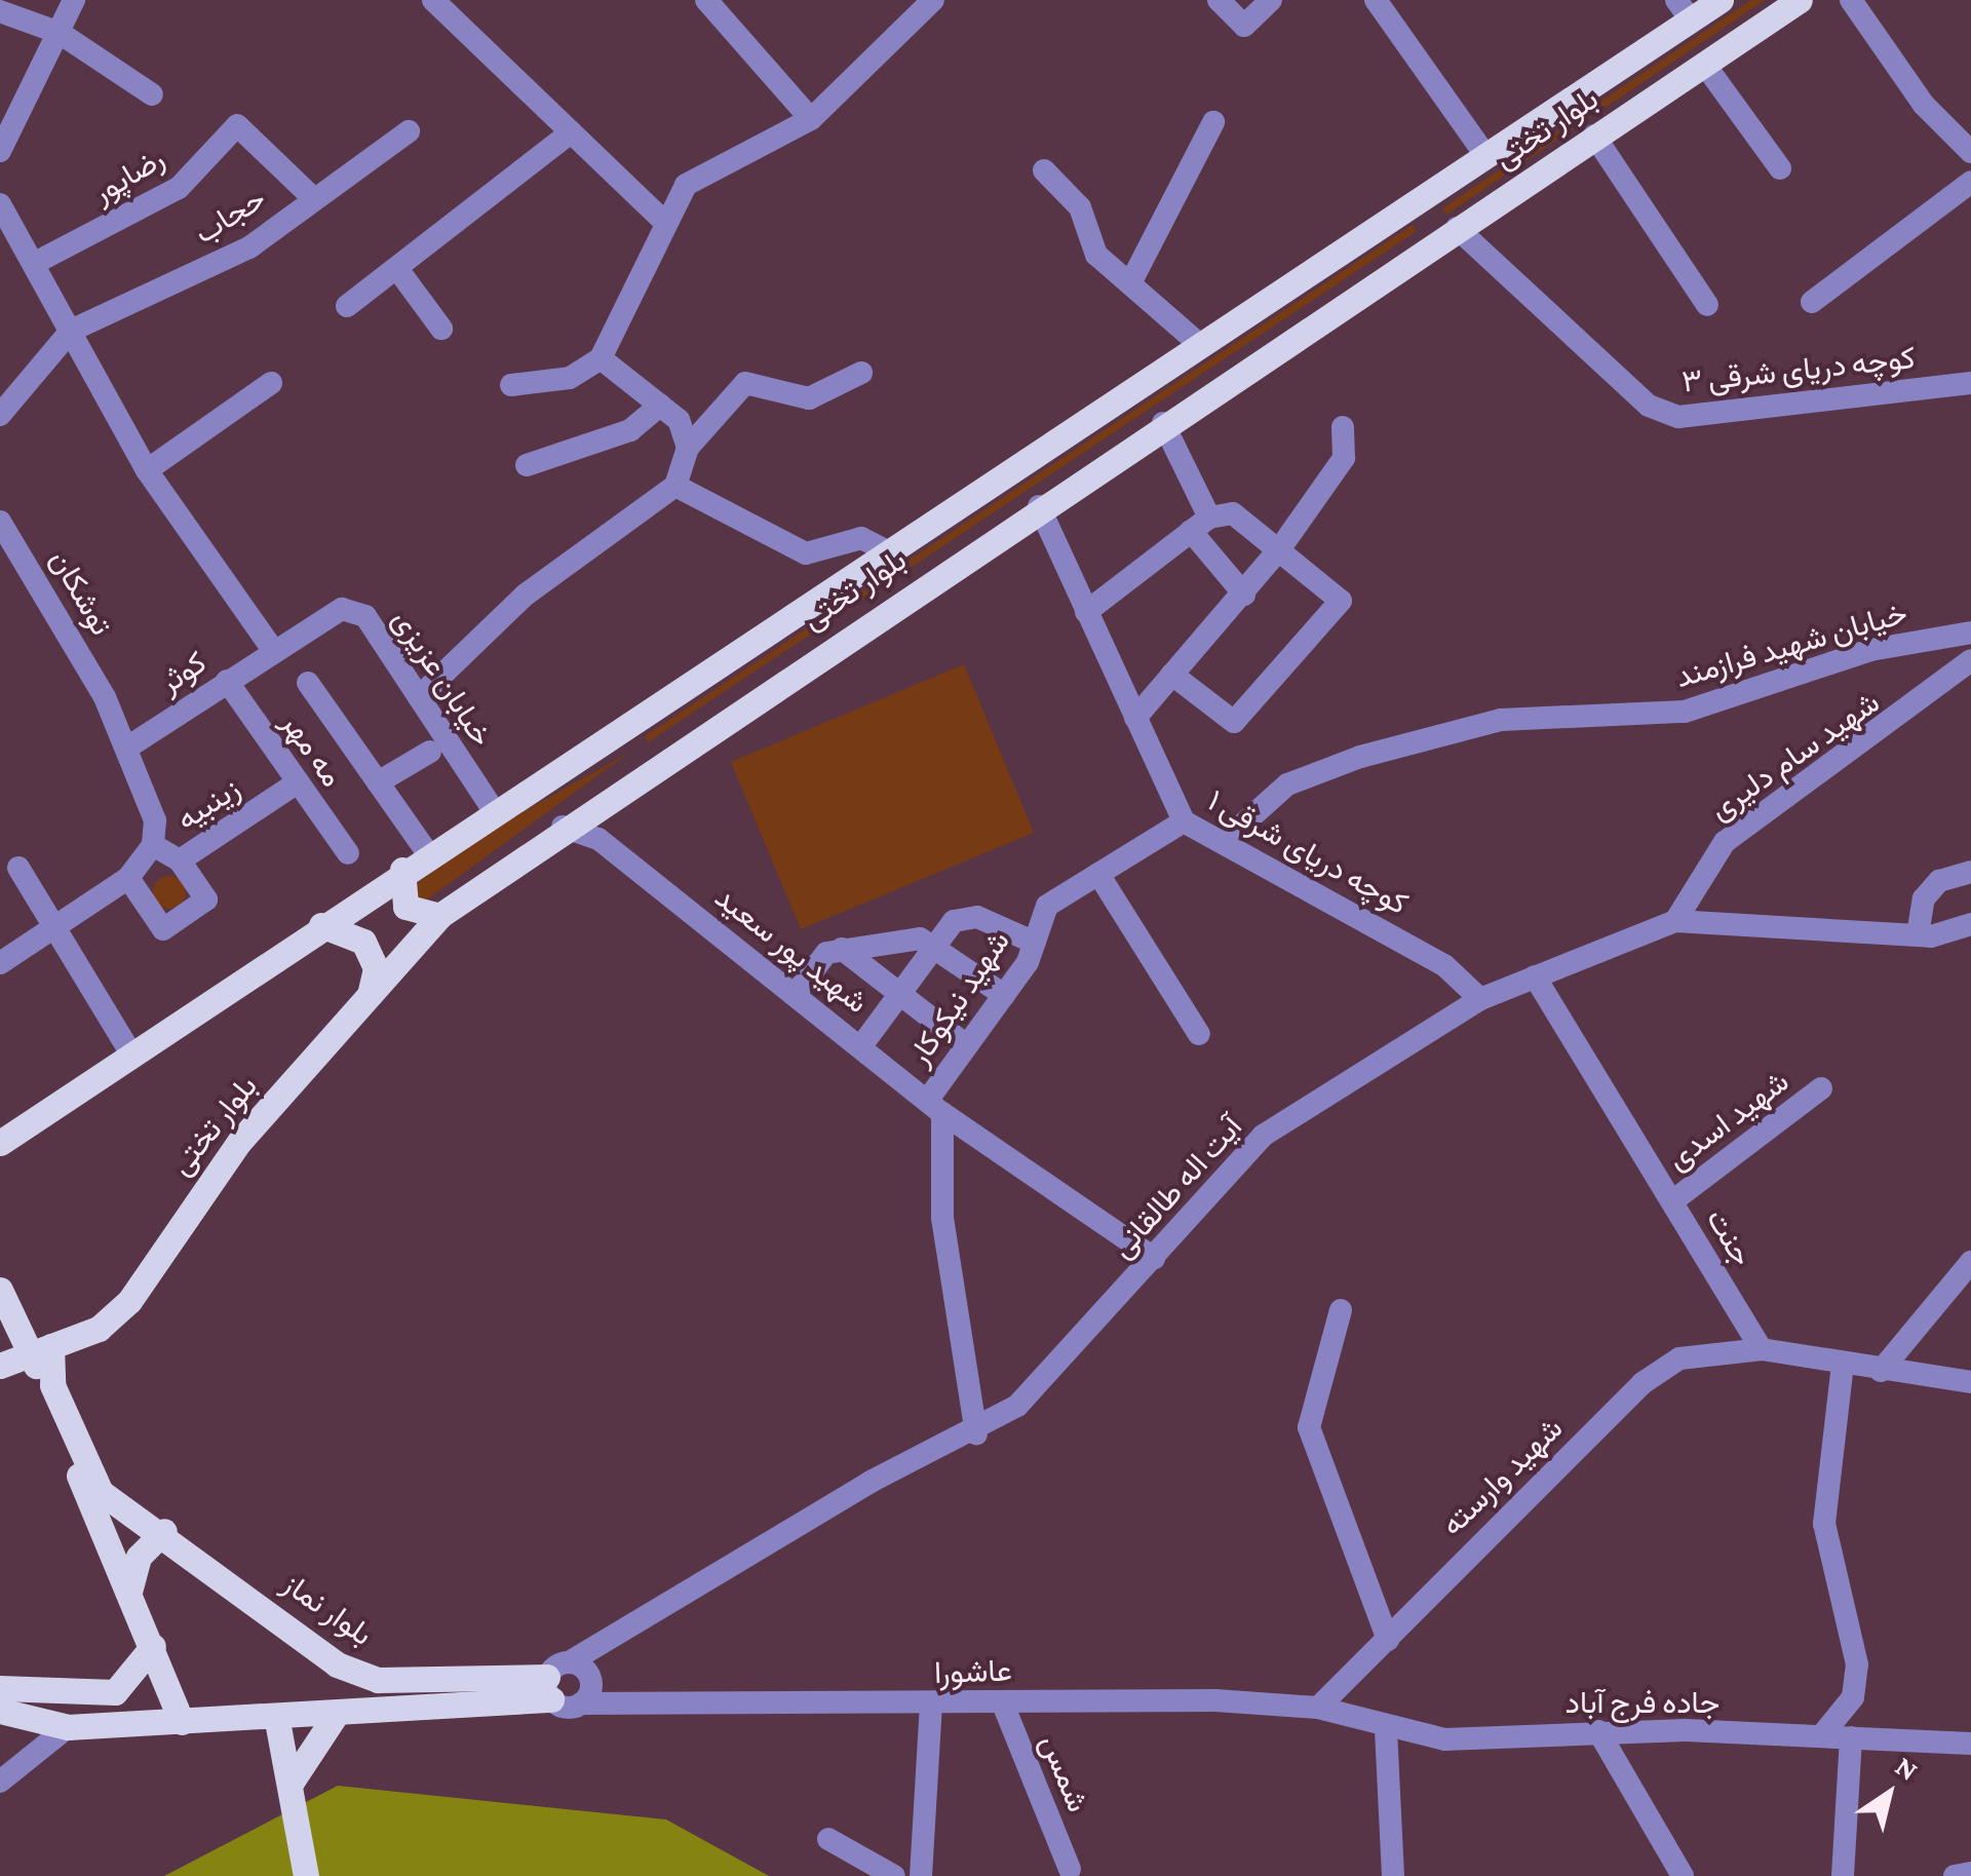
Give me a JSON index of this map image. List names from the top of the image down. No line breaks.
{"streets":{"main road":["بلوار تختی","بلوار نماز"],"street":["رضاپور","حجاب","کوچه دریای شرقی ۳","توشکان","خیابان شهید فرازمند","کوثر","خیابان عزیزی","مه مهر","شهید سام دلیری","زینبیه","کوچه دریای شرقی ۱","شهید پور سعید","شهید نیکوکار","شهید اسدی","آیت اله طالقانی","جنت","شهید وارسته","عاشورا","جاده فرج آباد","شمس"]},"crossings":[["بلوار تختی","کوچه دریای شرقی ۳"],["بلوار تختی","خیابان عزیزی"],["بلوار تختی","کوچه دریای شرقی ۱"],["بلوار تختی","شهید پور سعید"],["بلوار تختی","بلوار نماز"],["رضاپور","حجاب"],["توشکان","کوثر"],["خیابان شهید فرازمند","کوچه دریای شرقی ۱"],["کوثر","خیابان عزیزی"],["کوثر","مه مهر"],["مه مهر","زینبیه"],["شهید سام دلیری","آیت اله طالقانی"],["کوچه دریای شرقی ۱","شهید نیکوکار"],["کوچه دریای شرقی ۱","آیت اله طالقانی"],["شهید پور سعید","شهید نیکوکار"],["شهید پور سعید","آیت اله طالقانی"],["شهید اسدی","جنت"],["آیت اله طالقانی","جنت"],["آیت اله طالقانی","عاشورا"],["جنت","شهید وارسته"],["شهید وارسته","عاشورا"],["شهید وارسته","جاده فرج آباد"],["عاشورا","جاده فرج آباد"],["عاشورا","شمس"]],"north":"top right"}
